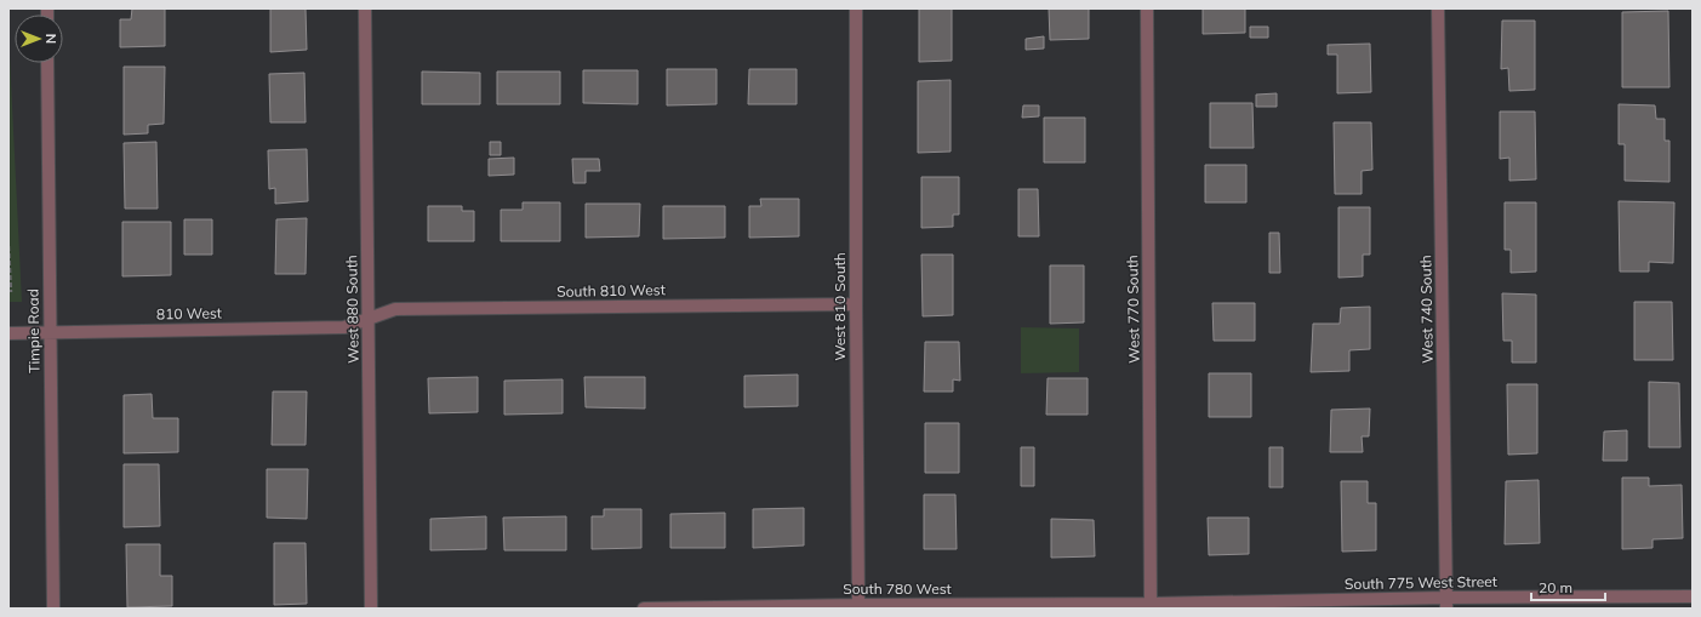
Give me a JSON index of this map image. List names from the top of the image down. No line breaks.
{"streets":{"street":["South 810 West","West 810 South","West 880 South","West 770 South","West 740 South","810 West","Timpie Road","South 775 West Street","South 780 West"]},"crossings":[["South 810 West","West 810 South"],["South 810 West","West 880 South"],["South 810 West","810 West"],["West 810 South","South 780 West"],["West 880 South","810 West"],["West 770 South","South 775 West Street"],["West 770 South","South 780 West"],["West 740 South","South 775 West Street"],["810 West","Timpie Road"],["South 775 West Street","South 780 West"]],"scale_bar":"20 m","north":"right"}
